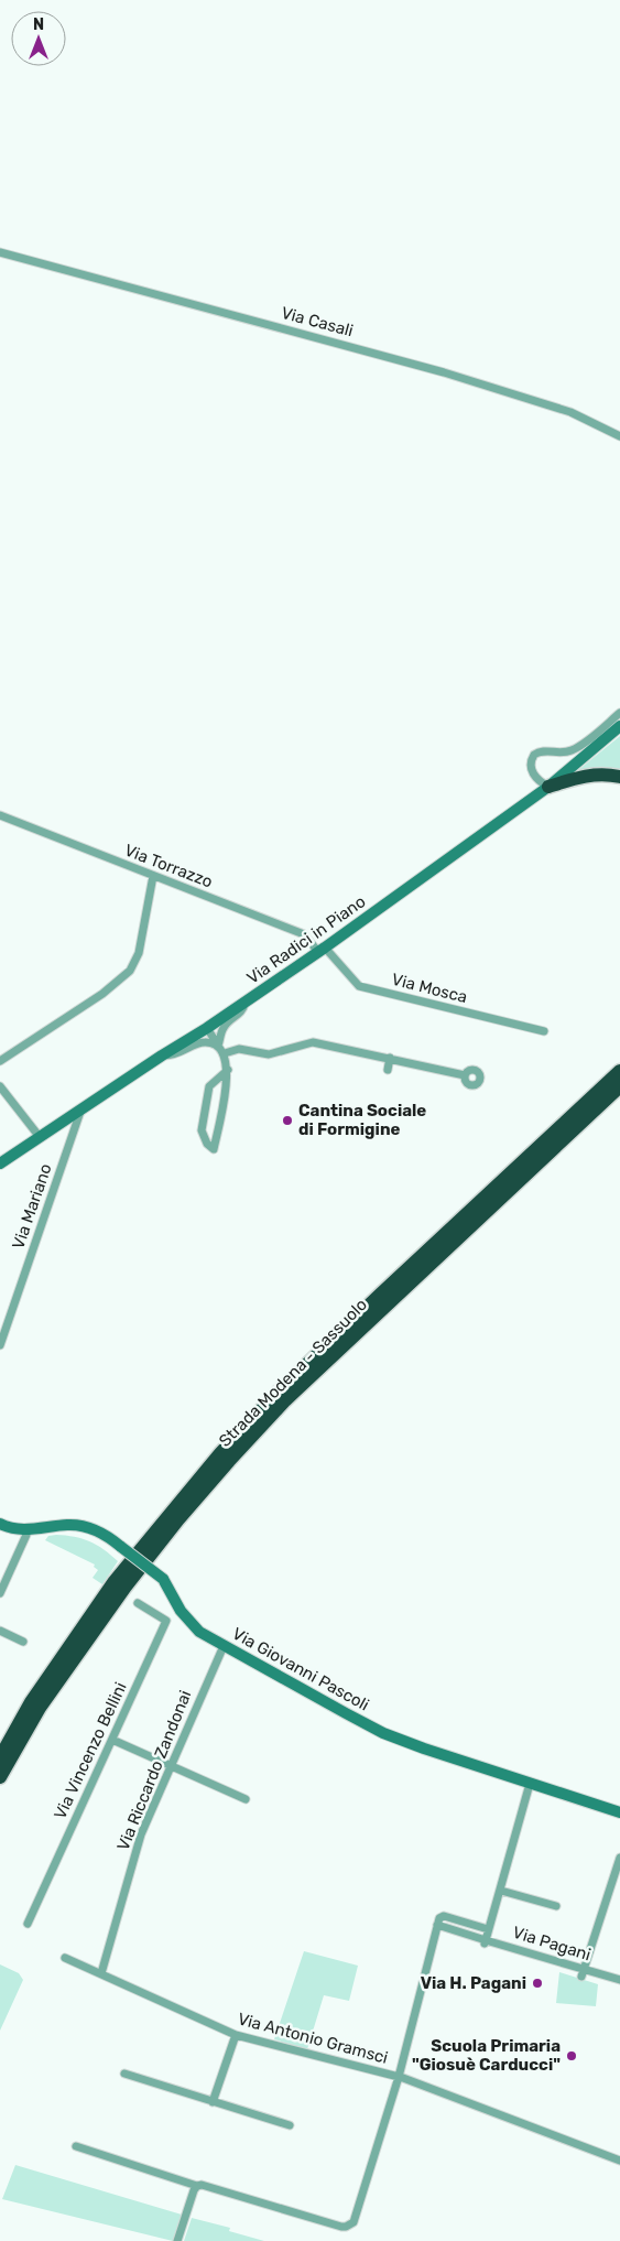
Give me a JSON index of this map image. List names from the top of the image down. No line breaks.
{"streets":{"highway":["Strada Modena - Sassuolo"],"street":["Via Casali","Via Torrazzo","Via Radici in Piano","Via Mosca","Via Mariano","Via Giovanni Pascoli","Via Vincenzo Bellini","Via Riccardo Zandonai","Via Pagani","Via Antonio Gramsci"]},"crossings":[["Via Torrazzo","Via Radici in Piano"],["Via Torrazzo","Via Mosca"],["Via Radici in Piano","Via Mosca"],["Via Radici in Piano","Via Mariano"],["Via Giovanni Pascoli","Via Riccardo Zandonai"],["Via Giovanni Pascoli","Via Pagani"],["Via Riccardo Zandonai","Via Antonio Gramsci"]],"places":["Cantina Sociale di Formigine","Via H. Pagani","Scuola Primaria \"Giosuè Carducci\""],"north":"top"}
